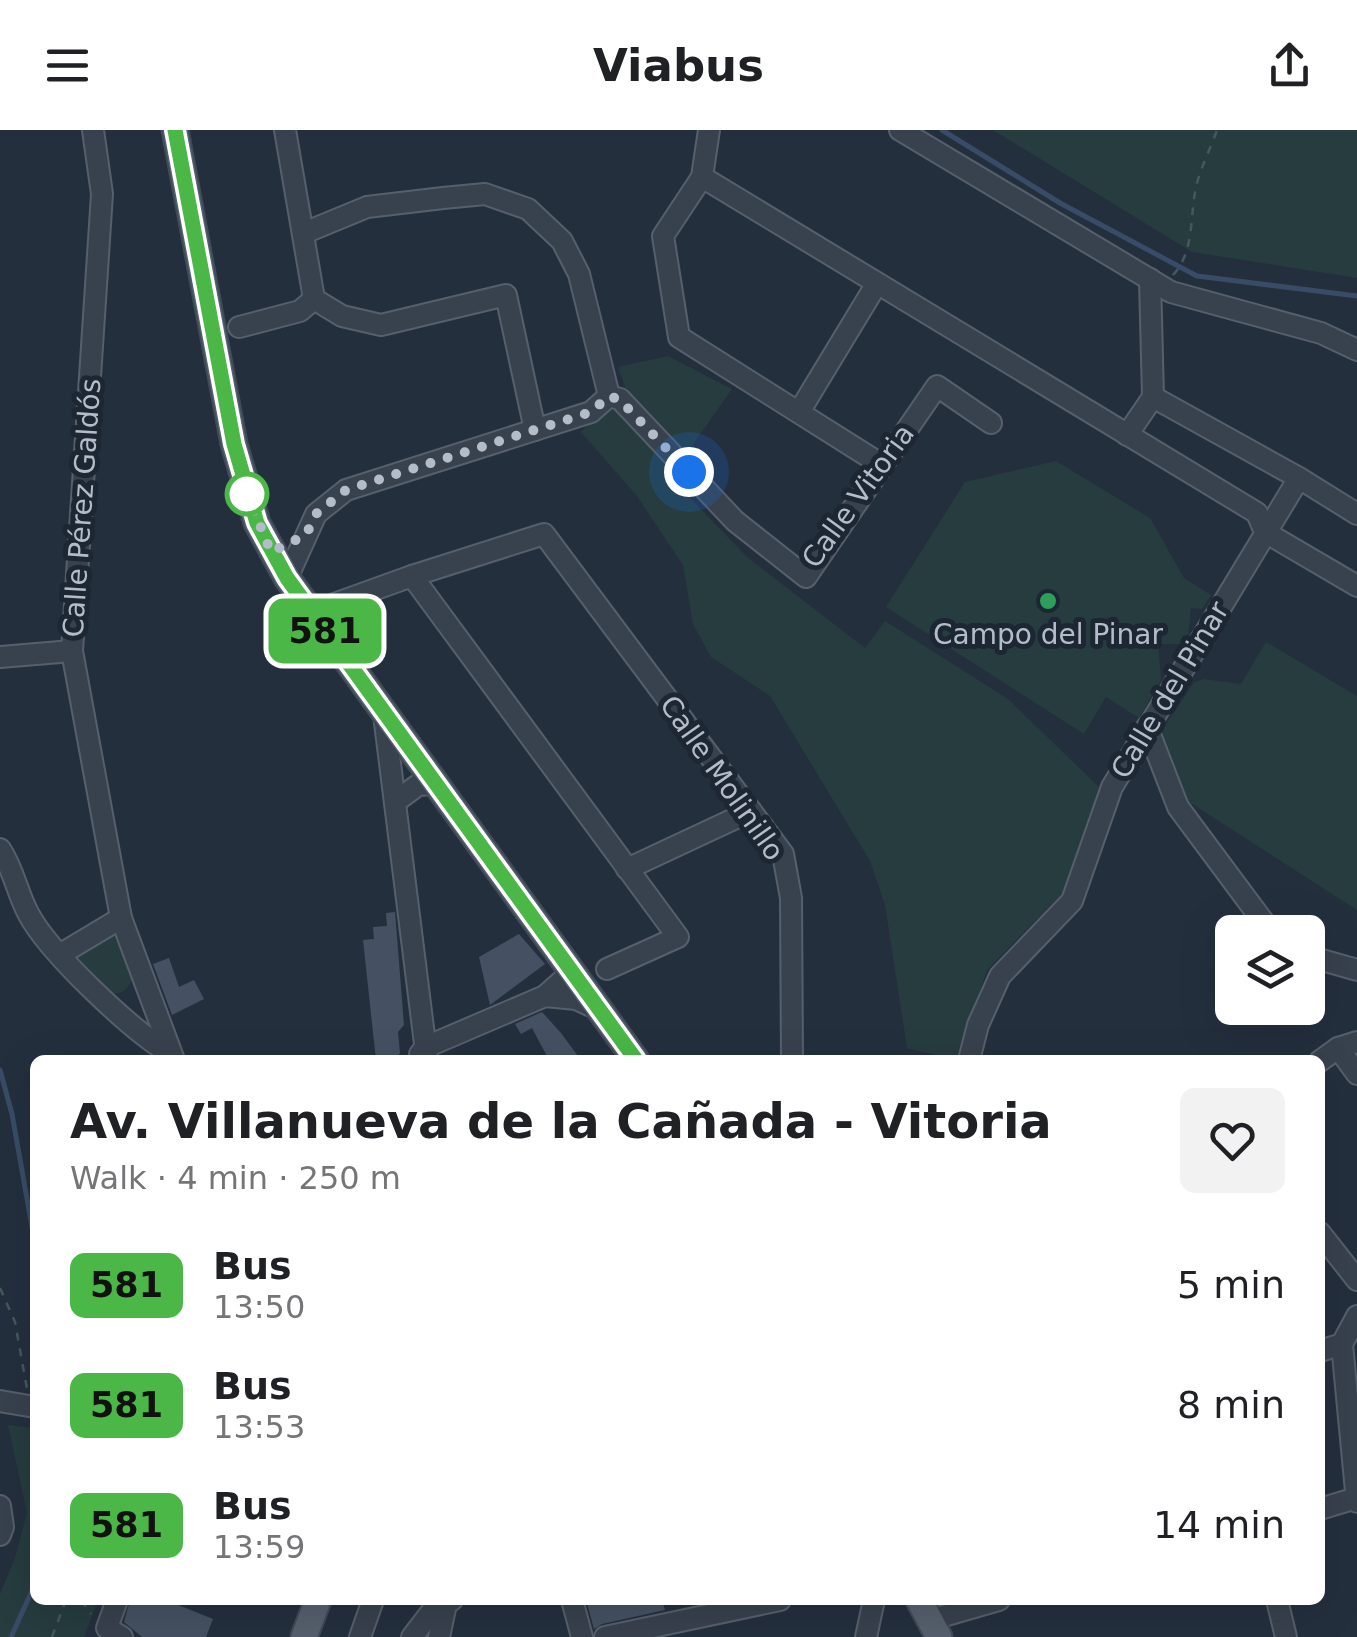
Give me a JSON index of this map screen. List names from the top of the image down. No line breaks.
{"streets":{"street":["Calle Vitoria","Calle Pérez Galdós","Calle del Pinar","Calle Molinillo"]},"places":["Campo del Pinar"],"lines":["bus line 581"],"page":{"header":"Viabus","on_map":"581","heading":["Av. Villanueva de la Cañada - Vitoria","Walk · 4 min · 250 m"],"list":[{"mark":"581","name":"Bus","note":"13:50","value":"5 min"},{"mark":"581","name":"Bus","note":"13:53","value":"8 min"},{"mark":"581","name":"Bus","note":"13:59","value":"14 min"}]}}
